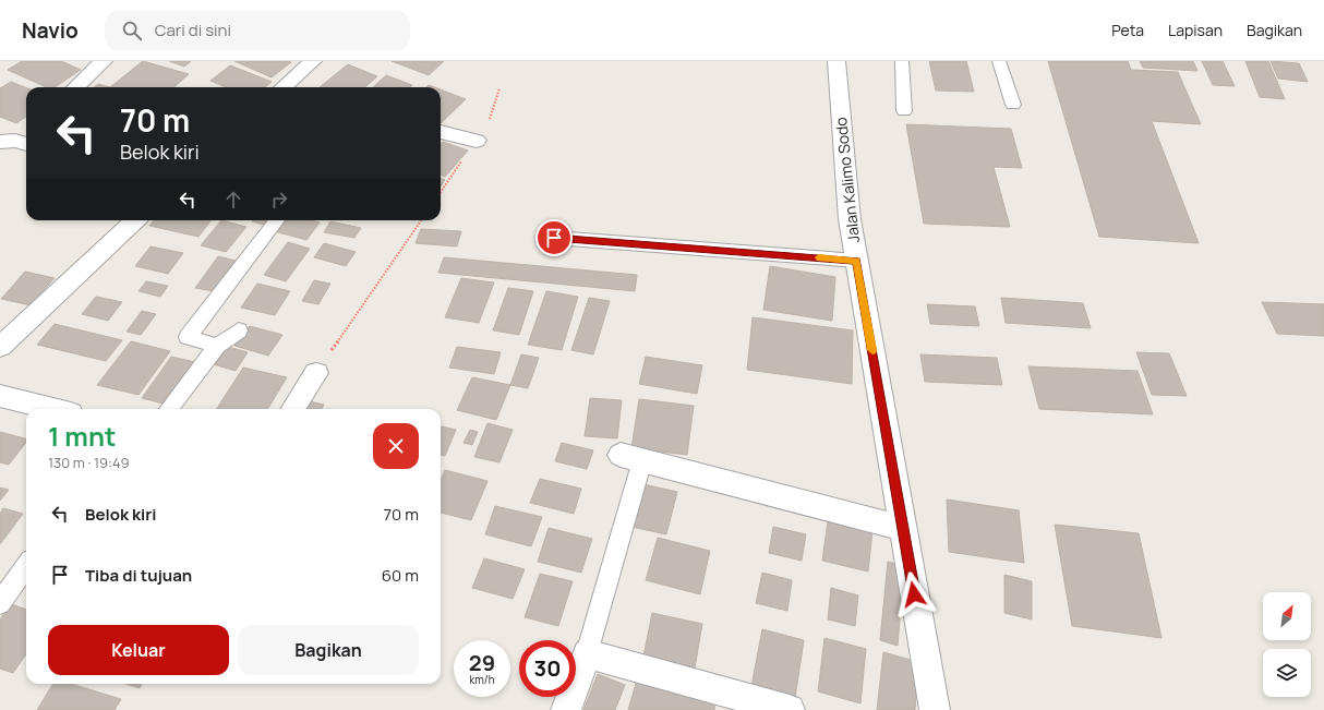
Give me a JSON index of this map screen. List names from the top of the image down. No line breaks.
{"streets":{"street":["Jalan Kalimo Sodo"]},"north":"top right","page":{"header":"Navio","search":"Cari di sini","nav":["Peta","Lapisan","Bagikan"],"turn":["70 m","Belok kiri"],"heading":["1 mnt","130 m · 19:49"],"list":[{"name":"Belok kiri","value":"70 m"},{"name":"Tiba di tujuan","value":"60 m"}],"buttons":["Keluar","Bagikan"],"speed":"29 km/h","limit":"30"}}
